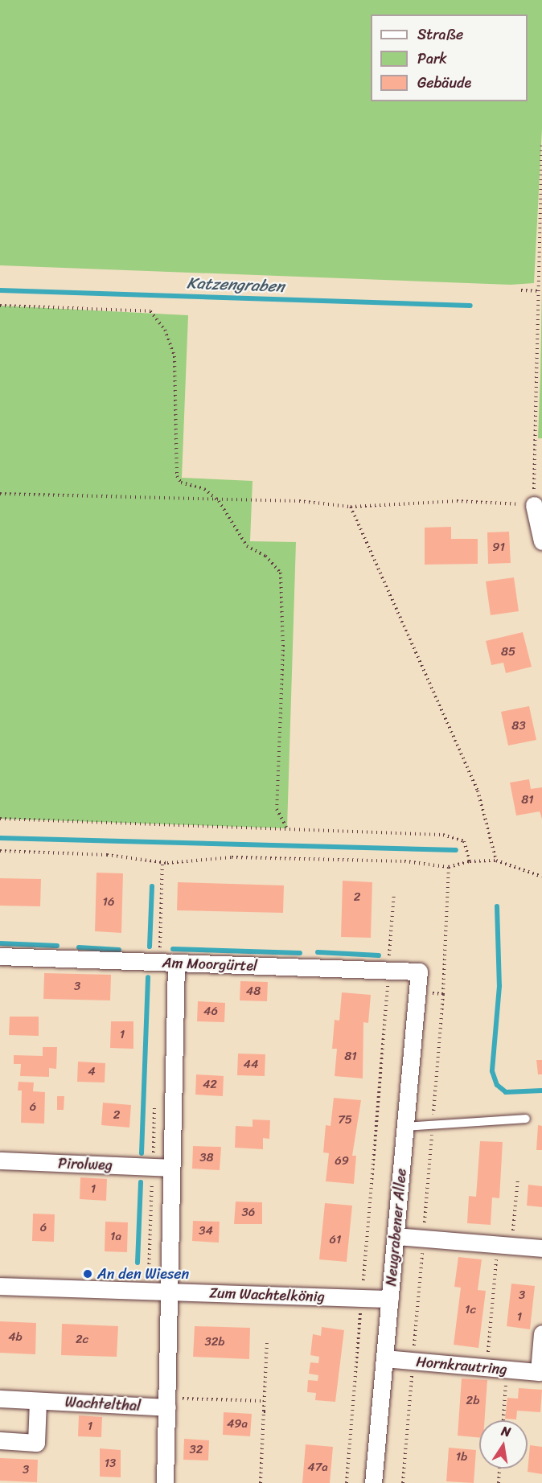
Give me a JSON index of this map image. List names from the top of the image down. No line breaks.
{"streets":{"street":["Am Moorgürtel","Pirolweg","Neugrabener Allee","Zum Wachtelkönig","Hornkrautring","Wachtelthal"]},"crossings":[["Am Moorgürtel","Neugrabener Allee"],["Neugrabener Allee","Zum Wachtelkönig"],["Neugrabener Allee","Hornkrautring"]],"water":["Katzengraben"],"places":["An den Wiesen"],"house_numbers":["91","85","83","81","2","16","3","48","46","1","81","44","4","42","6","2","75","38","69","1","36","6","34","1a","61","3","1c","1","4b","2c","32b","2b","49a","1","32","1b","13","47a","3"],"legend":["Straße","Park","Gebäude"],"north":"top"}
